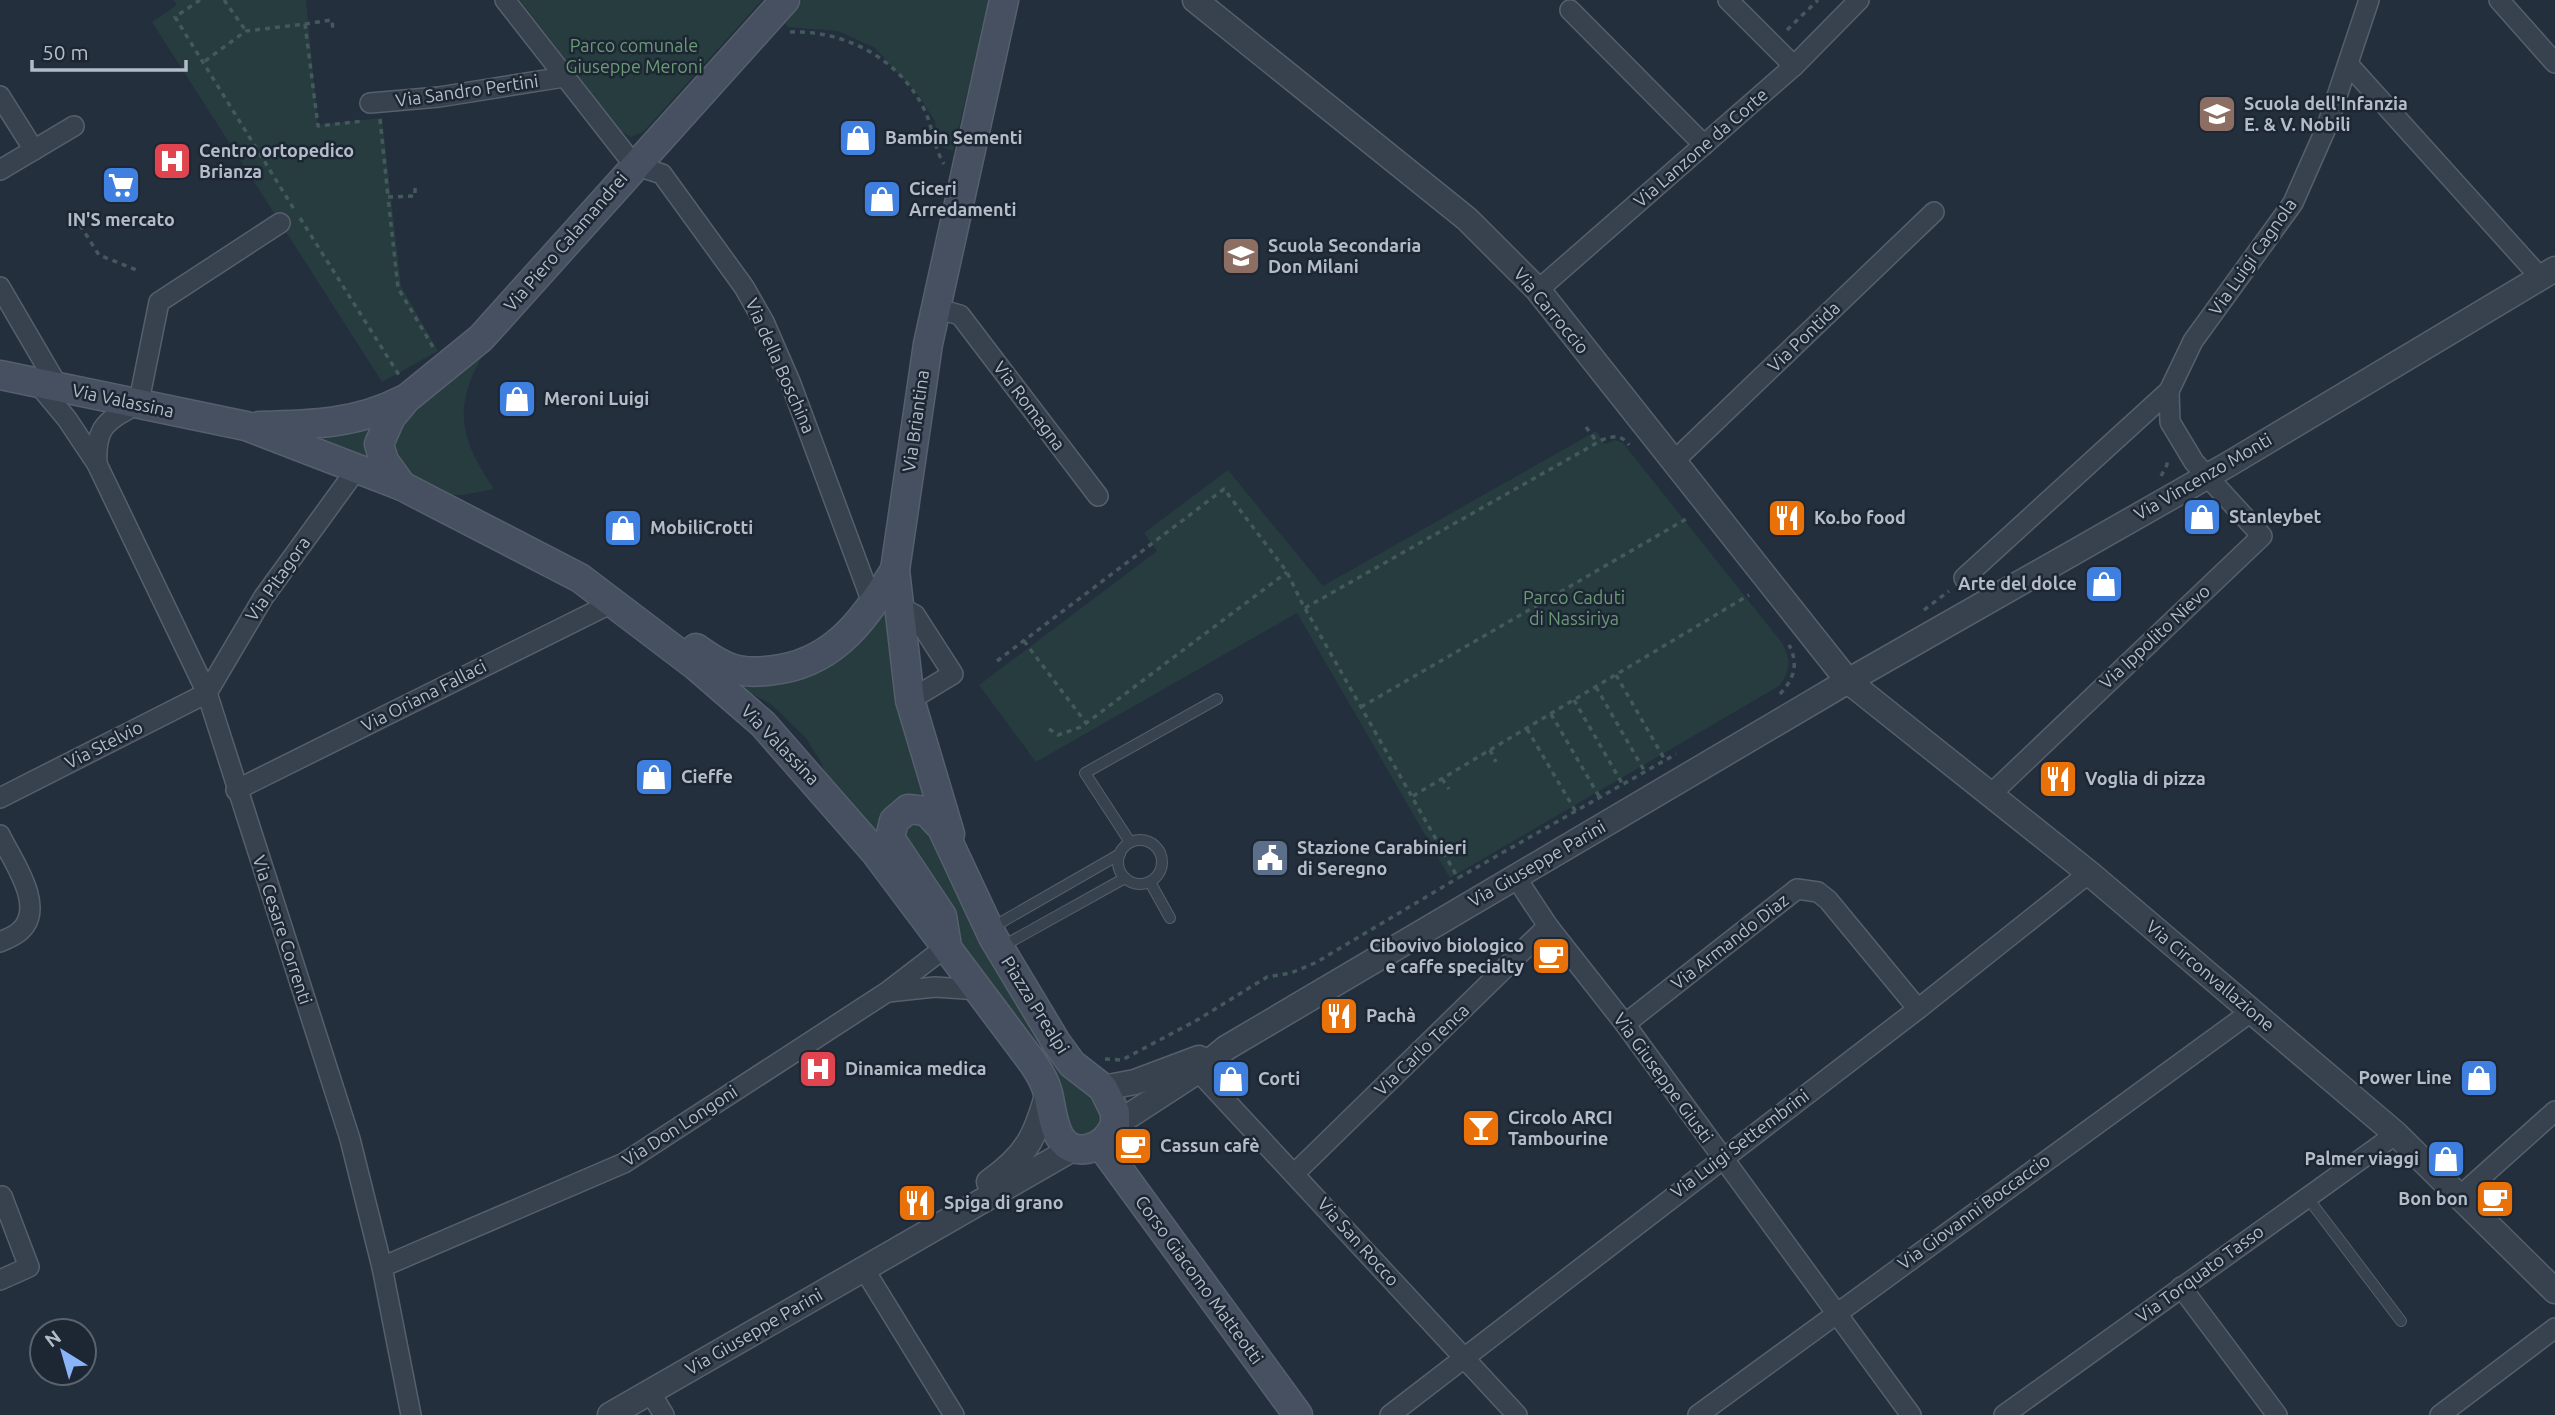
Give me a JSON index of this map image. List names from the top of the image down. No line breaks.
{"streets":{"main road":["Via Piero Calamandrei","Via Valassina","Via Briantina","Piazza Prealpi","Corso Giacomo Matteotti"],"street":["Via Sandro Pertini","Via Lanzone da Corte","Via Luigi Cagnola","Via Carroccio","Via Pontida","Via della Boschina","Via Romagna","Via Vincenzo Monti","Via Pitagora","Via Ippolito Nievo","Via Oriana Fallaci","Via Stelvio","Via Giuseppe Parini","Via Cesare Correnti","Via Armando Diaz","Via Circonvallazione","Via Carlo Tenca","Via Giuseppe Giusti","Via Don Longoni","Via Luigi Settembrini","Via Giovanni Boccaccio","Via San Rocco","Via Torquato Tasso"]},"crossings":[["Via Lanzone da Corte","Via Carroccio"],["Via Piero Calamandrei","Via della Boschina"],["Via Piero Calamandrei","Via Valassina"],["Via Carroccio","Via Pontida"],["Via Carroccio","Via Vincenzo Monti"],["Via Carroccio","Via Giuseppe Parini"],["Via Carroccio","Via Circonvallazione"],["Via della Boschina","Via Valassina"],["Via Valassina","Via Briantina"],["Via Valassina","Via Pitagora"],["Via Valassina","Via Oriana Fallaci"],["Via Valassina","Via Cesare Correnti"],["Via Valassina","Piazza Prealpi"],["Via Valassina","Via Don Longoni"],["Via Romagna","Via Briantina"],["Via Vincenzo Monti","Via Ippolito Nievo"],["Via Vincenzo Monti","Via Giuseppe Parini"],["Via Vincenzo Monti","Via Circonvallazione"],["Via Pitagora","Via Stelvio"],["Via Pitagora","Via Cesare Correnti"],["Via Ippolito Nievo","Via Circonvallazione"],["Via Oriana Fallaci","Via Cesare Correnti"],["Via Stelvio","Via Cesare Correnti"],["Via Giuseppe Parini","Via Circonvallazione"],["Via Giuseppe Parini","Piazza Prealpi"],["Via Giuseppe Parini","Via Giuseppe Giusti"],["Via Giuseppe Parini","Via San Rocco"],["Via Giuseppe Parini","Corso Giacomo Matteotti"],["Via Cesare Correnti","Via Don Longoni"],["Via Armando Diaz","Via Giuseppe Giusti"],["Via Armando Diaz","Via Luigi Settembrini"],["Via Circonvallazione","Via Luigi Settembrini"],["Via Circonvallazione","Via Giovanni Boccaccio"],["Via Circonvallazione","Via Torquato Tasso"],["Piazza Prealpi","Via Don Longoni"],["Piazza Prealpi","Corso Giacomo Matteotti"],["Via Carlo Tenca","Via Giuseppe Giusti"],["Via Carlo Tenca","Via San Rocco"],["Via Giuseppe Giusti","Via Luigi Settembrini"],["Via Giuseppe Giusti","Via Giovanni Boccaccio"],["Via Luigi Settembrini","Via San Rocco"]],"parks":["Parco comunale Giuseppe Meroni","Parco Caduti di Nassiriya"],"places":{"school or university":["Scuola dell'Infanzia E. & V. Nobili","Scuola Secondaria Don Milani"],"shop":["Bambin Sementi","Ciceri Arredamenti","Meroni Luigi","Stanleybet","MobiliCrotti","Arte del dolce","Cieffe","Power Line","Corti","Palmer viaggi"],"hospital":["Centro ortopedico Brianza","Dinamica medica"],"supermarket":["IN'S mercato"],"restaurant":["Ko.bo food","Voglia di pizza","Pachà","Spiga di grano"],"public building":["Stazione Carabinieri di Seregno"],"cafe":["Cibovivo biologico e caffe specialty","Cassun cafè","Bon bon"],"bar":["Circolo ARCI Tambourine"]},"scale_bar":"50 m","north":"top left"}
